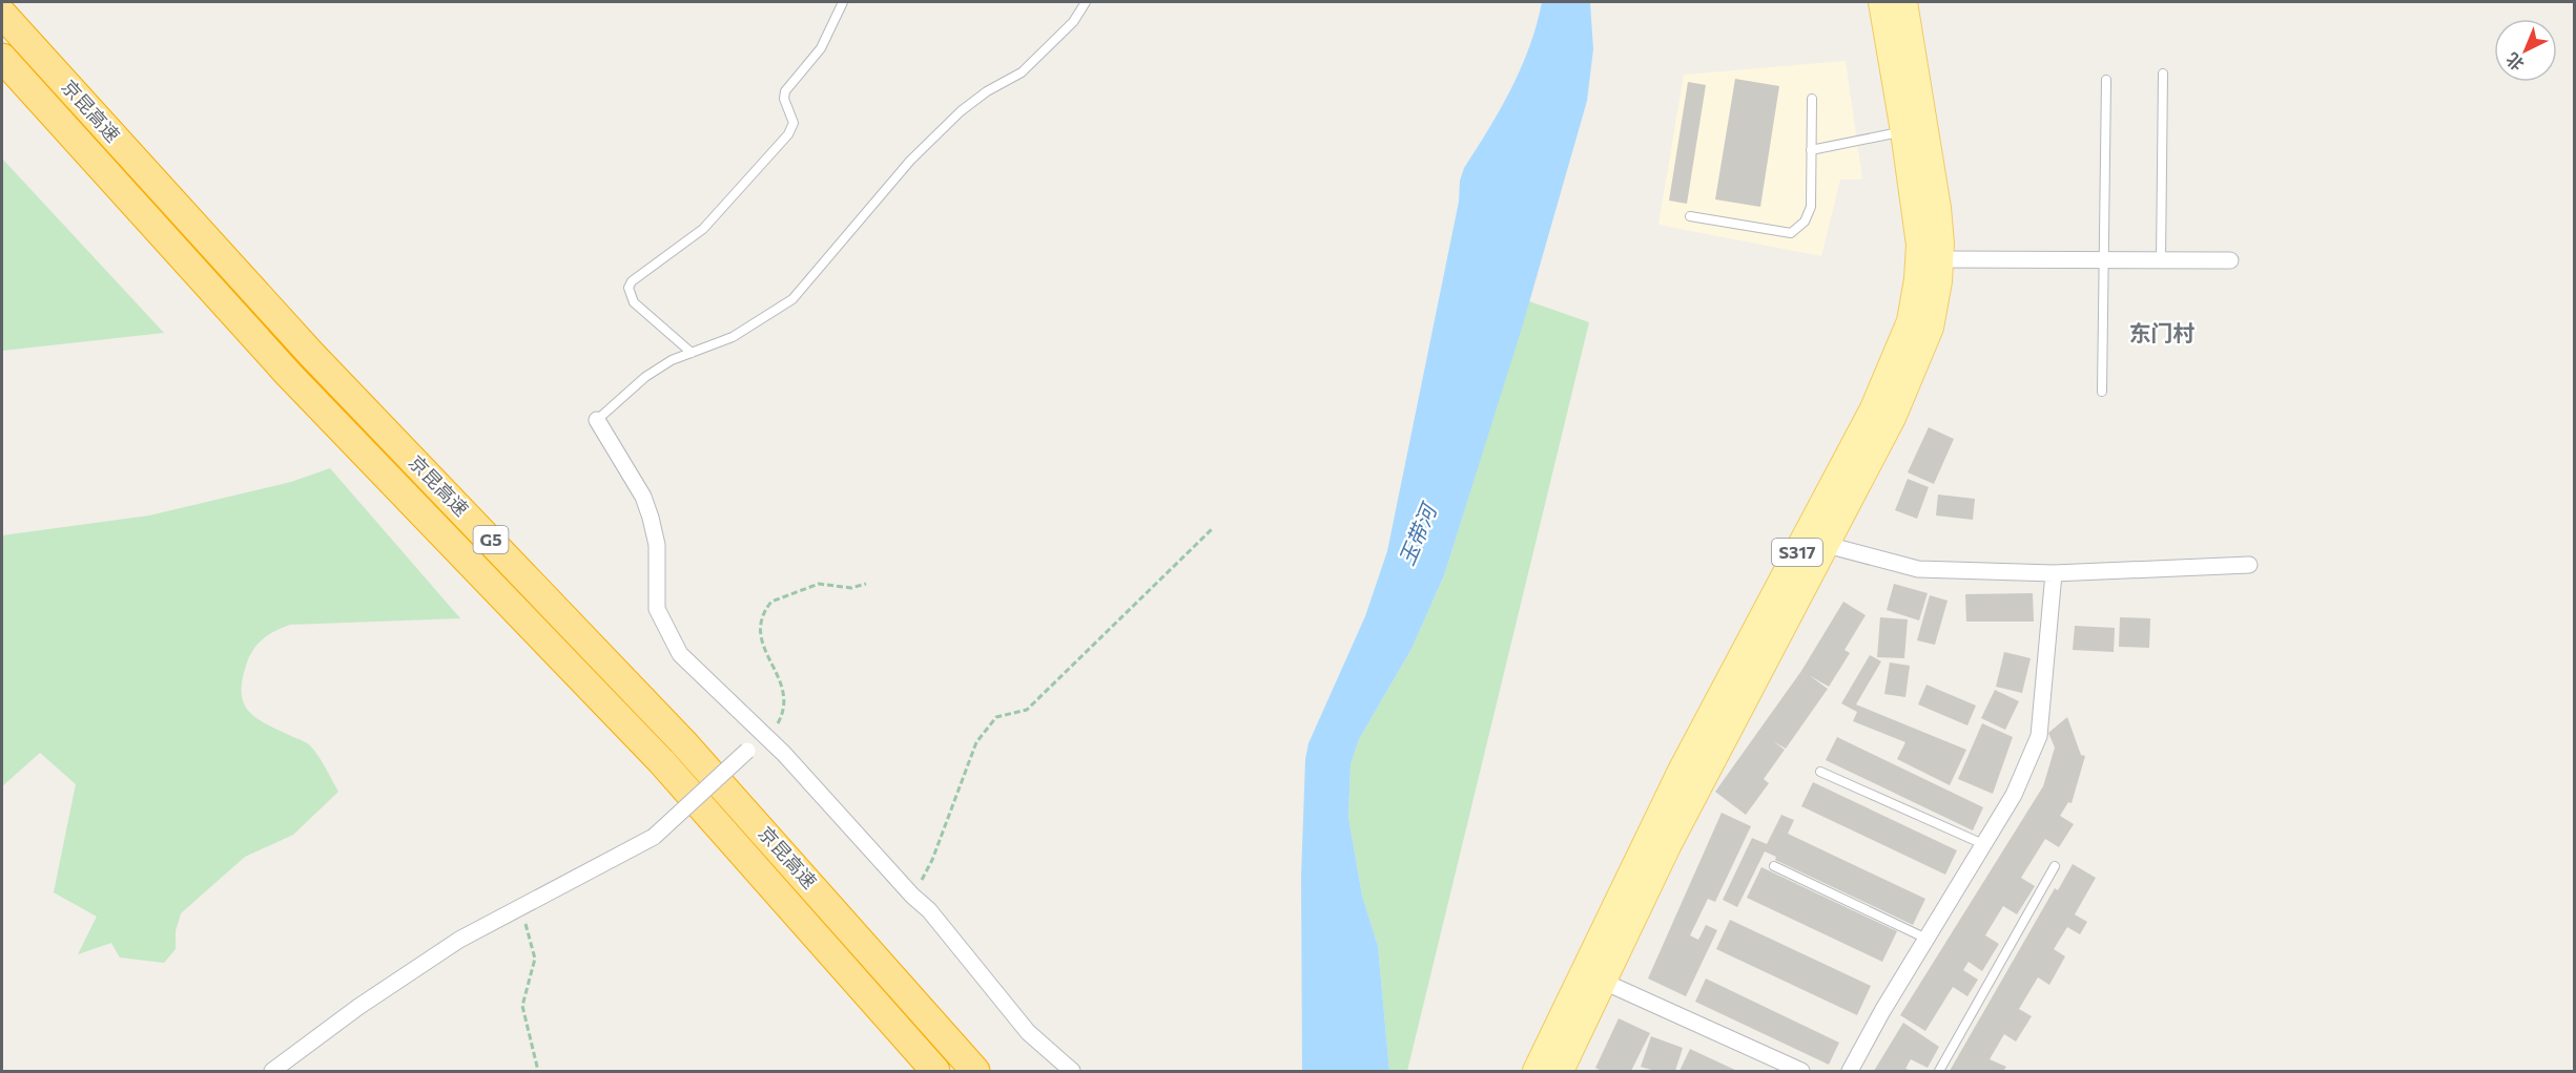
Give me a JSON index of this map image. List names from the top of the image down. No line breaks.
{"streets":{"highway":["京昆高速","G5"],"main road":["S317"]},"districts":["东门村"],"water":["玉带河"],"north":"bottom left"}
